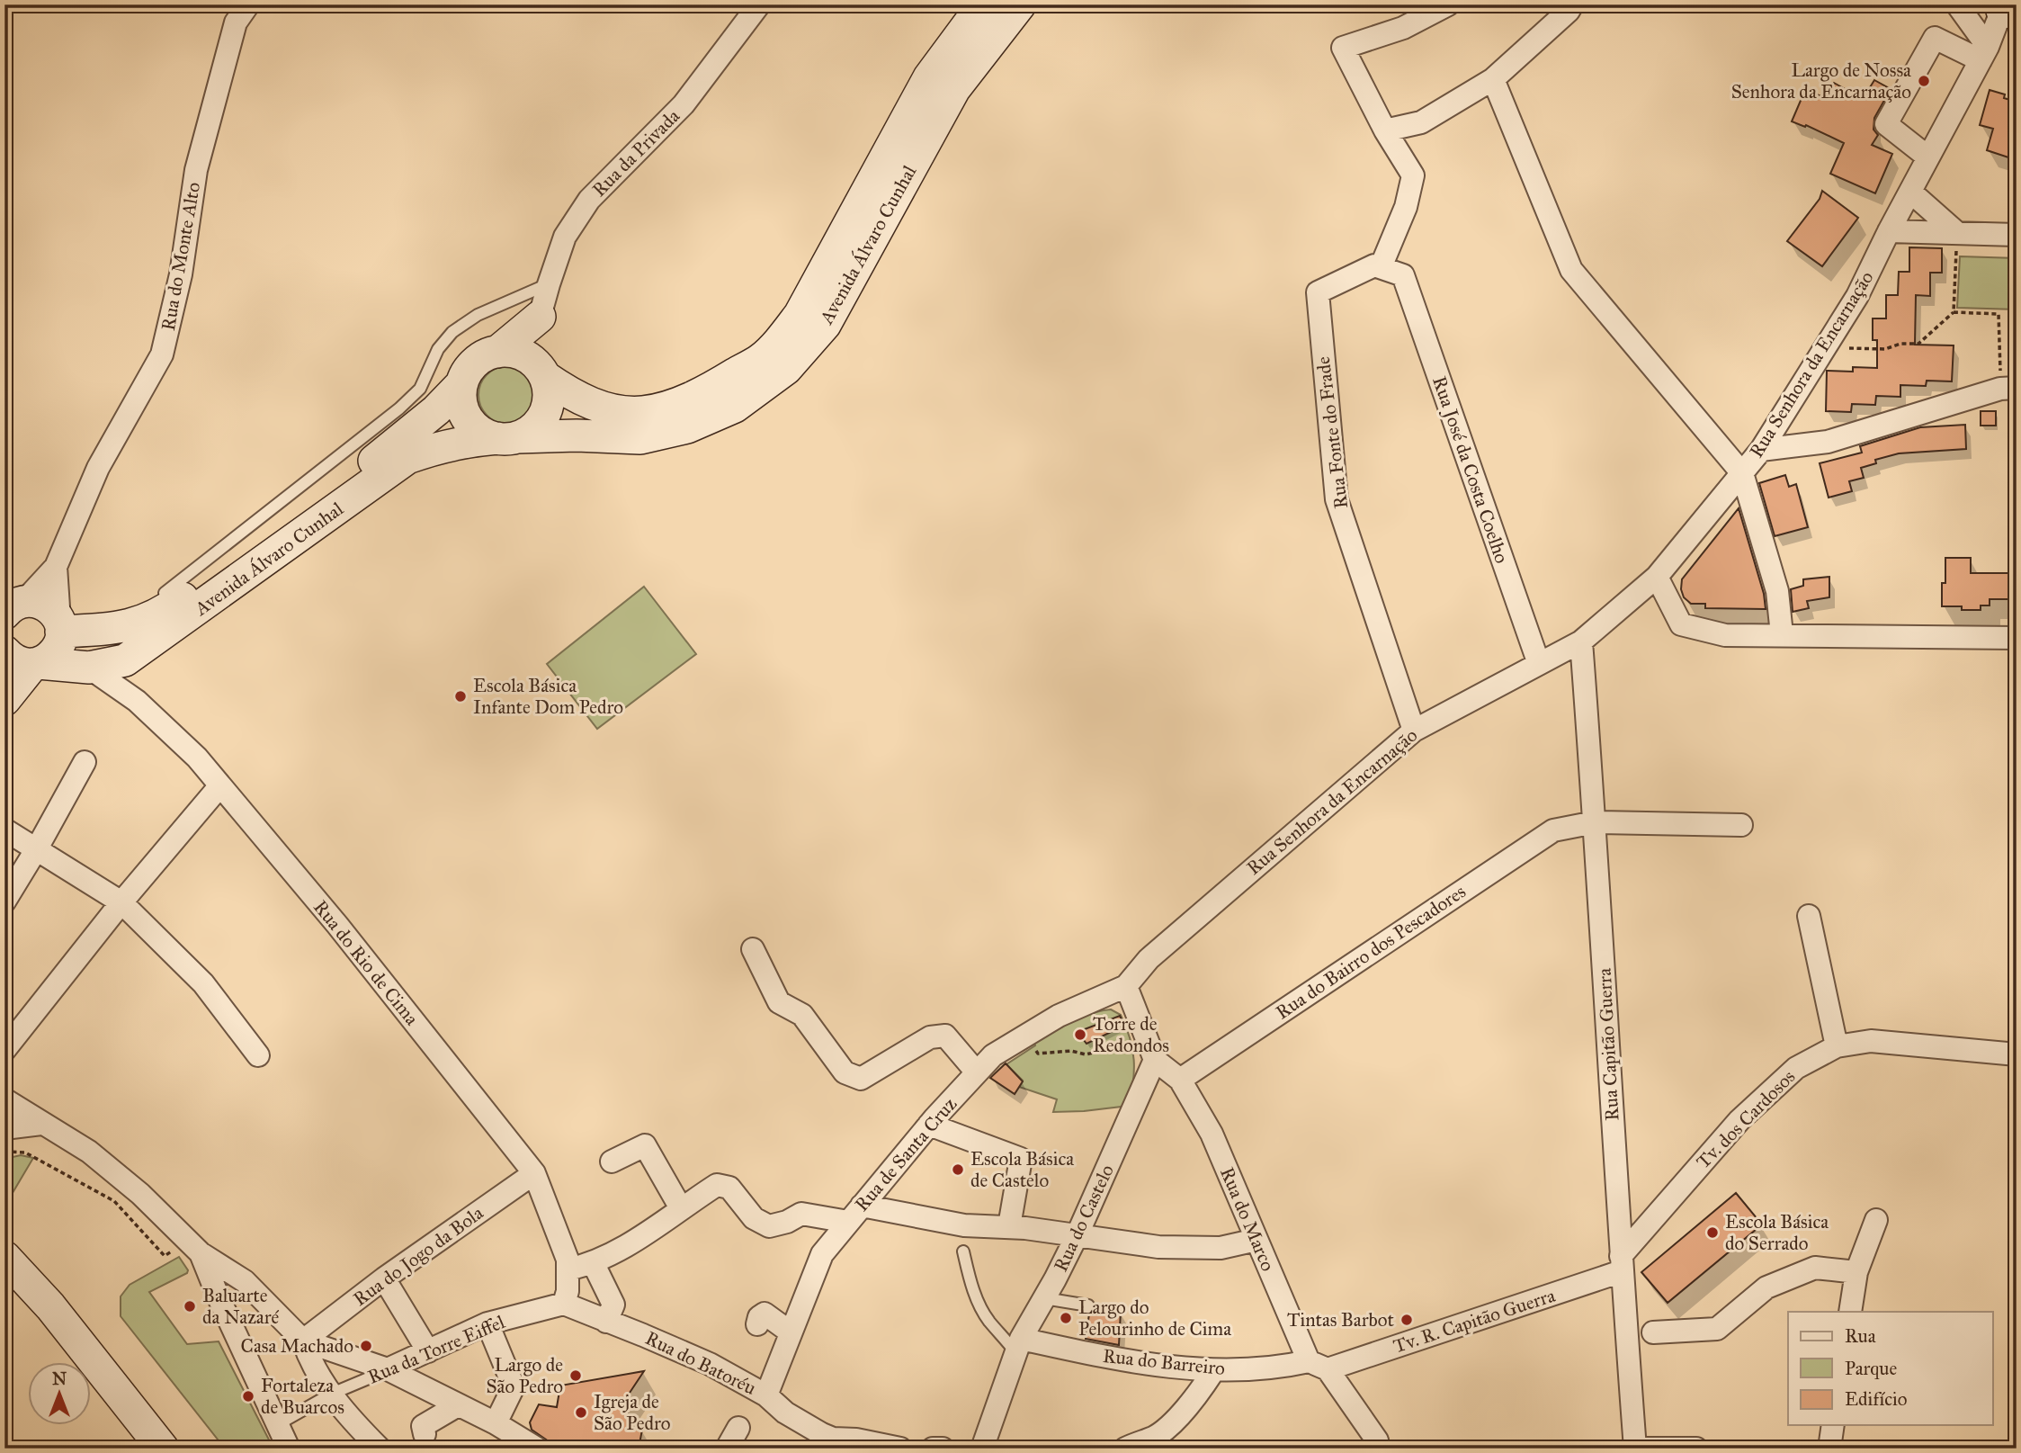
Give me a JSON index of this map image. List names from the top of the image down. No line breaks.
{"streets":{"main road":["Avenida Álvaro Cunhal"],"street":["Rua da Privada","Rua do Monte Alto","Rua Senhora da Encarnação","Rua Fonte do Frade","Rua José da Costa Coelho","Rua do Bairro dos Pescadores","Rua do Rio de Cima","Rua Capitão Guerra","Tv. dos Cardosos","Rua de Santa Cruz","Rua do Castelo","Rua do Marco","Rua do Jogo da Bola","Tv. R. Capitão Guerra","Rua da Torre Eiffel","Rua do Barreiro","Rua do Batoréu"]},"crossings":[["Avenida Álvaro Cunhal","Rua do Rio de Cima"],["Rua Senhora da Encarnação","Rua Fonte do Frade"],["Rua Senhora da Encarnação","Rua José da Costa Coelho"],["Rua Senhora da Encarnação","Rua Capitão Guerra"],["Rua Senhora da Encarnação","Rua de Santa Cruz"],["Rua Fonte do Frade","Rua José da Costa Coelho"],["Rua do Bairro dos Pescadores","Rua Capitão Guerra"],["Rua do Bairro dos Pescadores","Rua do Marco"],["Rua do Rio de Cima","Rua do Jogo da Bola"],["Rua do Rio de Cima","Rua da Torre Eiffel"],["Rua do Rio de Cima","Rua do Batoréu"],["Rua Capitão Guerra","Tv. dos Cardosos"],["Rua Capitão Guerra","Tv. R. Capitão Guerra"],["Tv. dos Cardosos","Tv. R. Capitão Guerra"],["Rua de Santa Cruz","Rua do Batoréu"],["Rua do Castelo","Rua do Barreiro"],["Rua do Marco","Tv. R. Capitão Guerra"],["Rua do Marco","Rua do Barreiro"],["Tv. R. Capitão Guerra","Rua do Barreiro"],["Rua da Torre Eiffel","Rua do Batoréu"]],"places":["Largo de Nossa Senhora da Encarnação","Escola Básica Infante Dom Pedro","Torre de Redondos","Escola Básica de Castelo","Escola Básica do Serrado","Baluarte da Nazaré","Largo do Pelourinho de Cima","Tintas Barbot","Casa Machado","Largo de São Pedro","Fortaleza de Buarcos","Igreja de São Pedro"],"legend":["Rua","Parque","Edifício"],"north":"top"}
